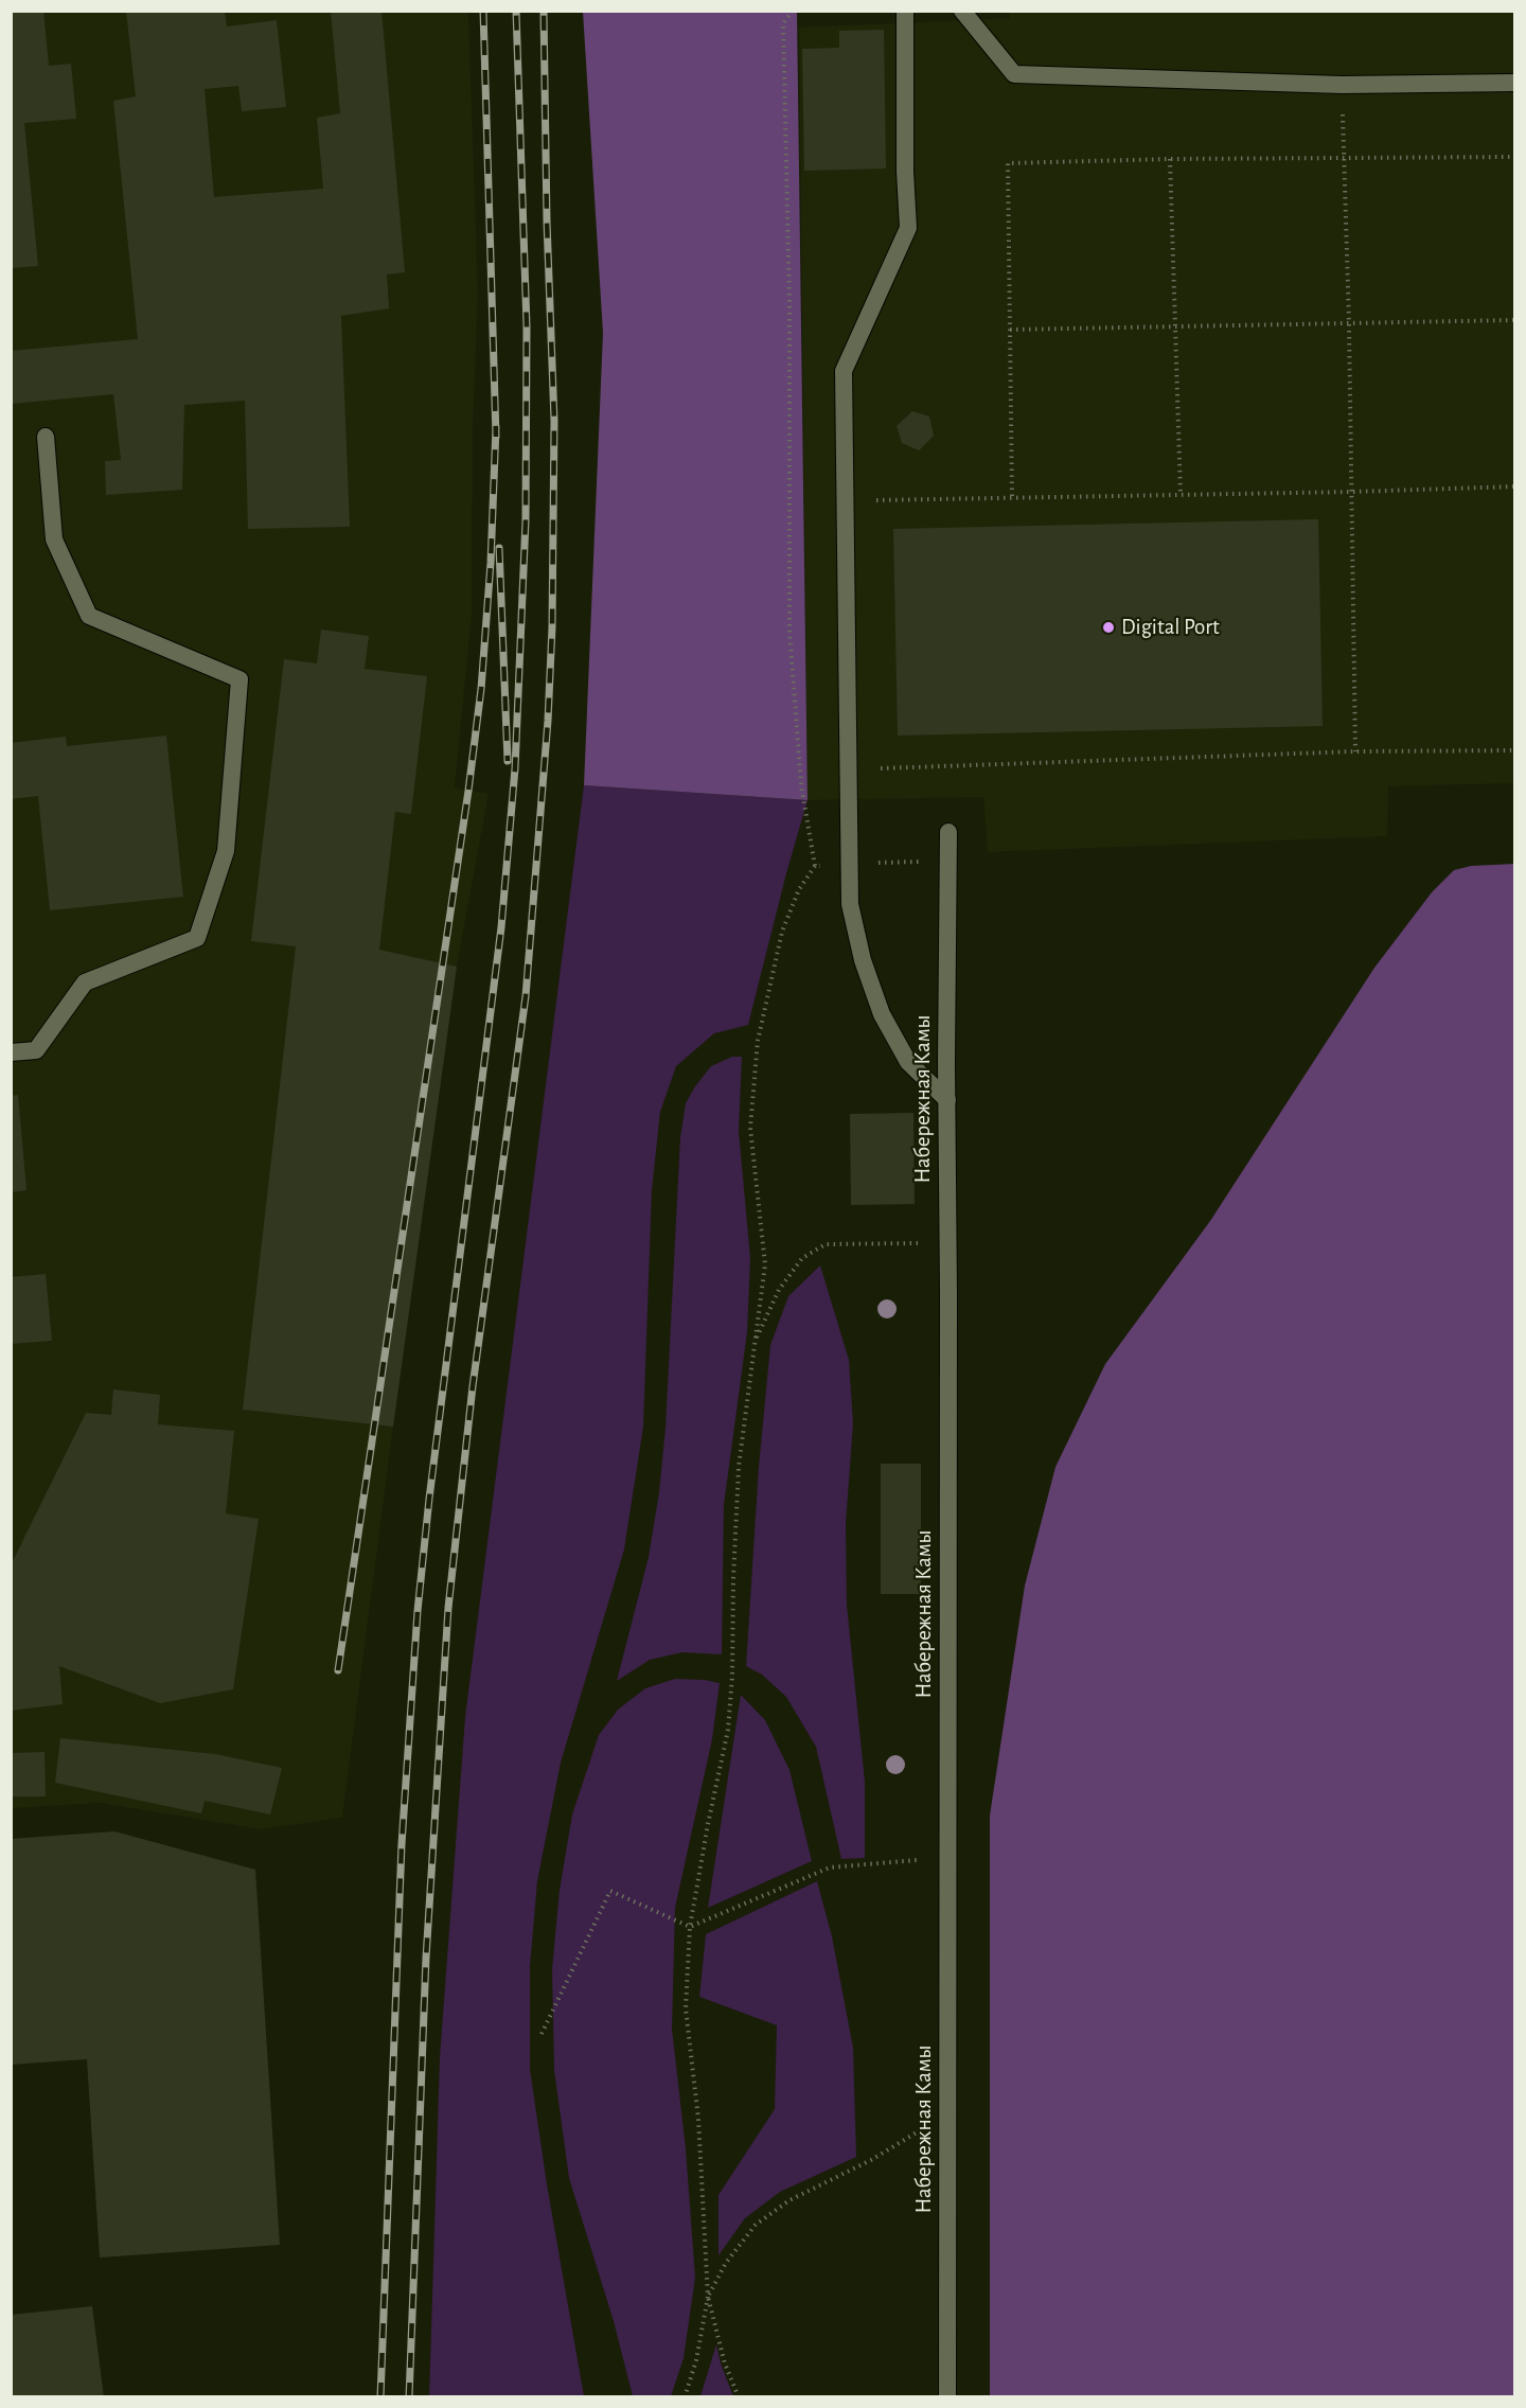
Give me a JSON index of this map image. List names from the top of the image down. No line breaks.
{"streets":{"street":["Набережная Камы"]},"places":["Digital Port"]}
